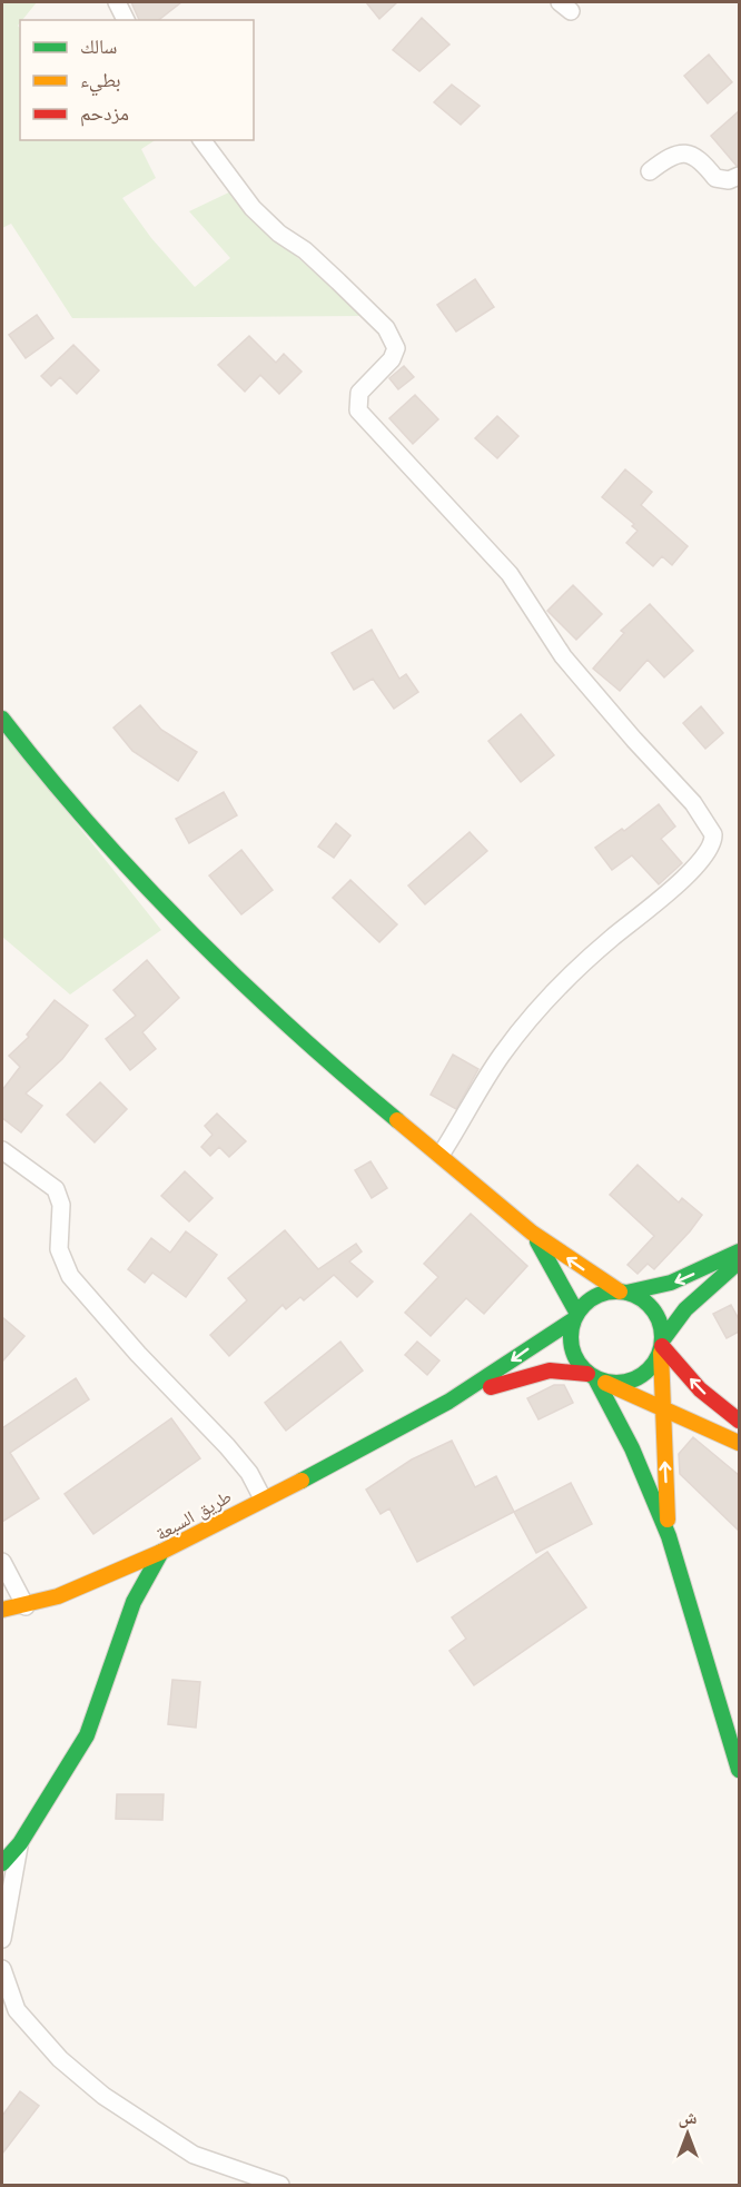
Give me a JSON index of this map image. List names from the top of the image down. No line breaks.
{"streets":{"street":["طريق السبعة"]},"legend":["سالك","بطيء","مزدحم"],"north":"top"}
